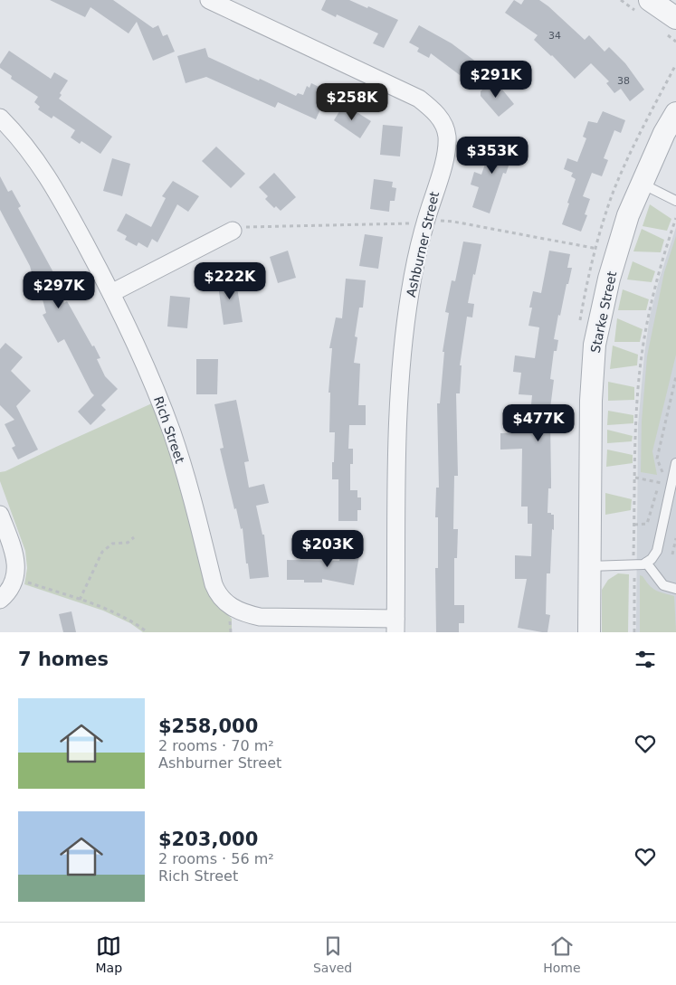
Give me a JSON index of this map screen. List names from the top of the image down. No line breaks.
{"streets":{"street":["Ashburner Street","Starke Street","Rich Street"]},"crossings":[["Ashburner Street","Rich Street"]],"house_numbers":["34","38"],"page":{"price":["$291K","$258K","$353K","$222K","$297K","$477K","$203K"],"heading":"7 homes","list":[{"name":"$258,000","note":"2 rooms · 70 m² · Ashburner Street"},{"name":"$203,000","note":"2 rooms · 56 m² · Rich Street"}],"tabs":["Map","Saved","Home"]}}
